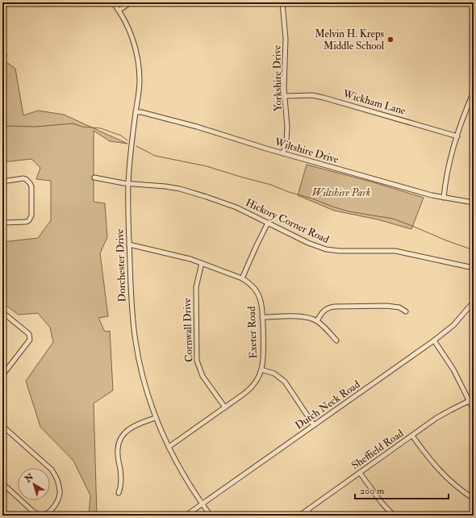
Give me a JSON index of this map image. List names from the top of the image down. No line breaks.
{"streets":{"street":["Yorkshire Drive","Wickham Lane","Wiltshire Drive","Hickory Corner Road","Dorchester Drive","Cornwall Drive","Exeter Road","Dutch Neck Road","Sheffield Road"]},"crossings":[["Yorkshire Drive","Wickham Lane"],["Yorkshire Drive","Wiltshire Drive"],["Wiltshire Drive","Dorchester Drive"],["Hickory Corner Road","Dorchester Drive"],["Dorchester Drive","Exeter Road"],["Dorchester Drive","Dutch Neck Road"],["Cornwall Drive","Exeter Road"]],"parks":["Wiltshire Park"],"places":["Melvin H. Kreps Middle School"],"scale_bar":"200 m","north":"top left"}
